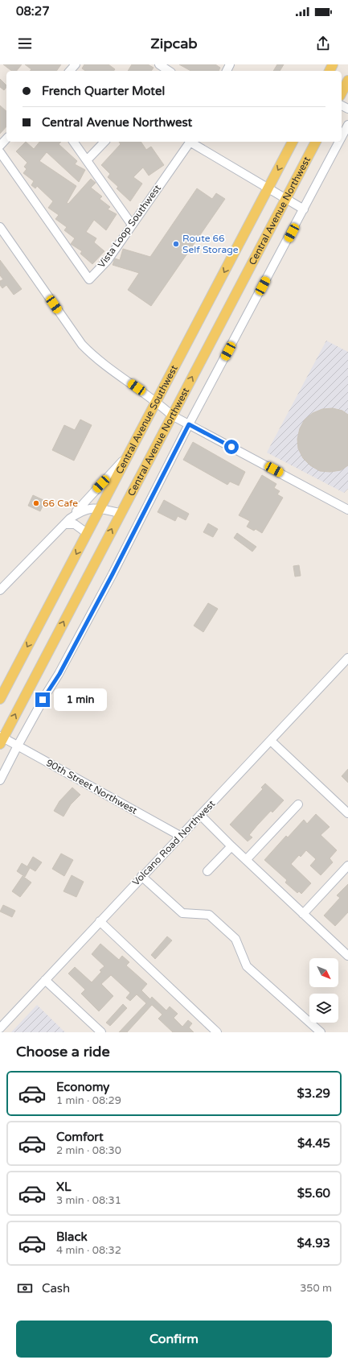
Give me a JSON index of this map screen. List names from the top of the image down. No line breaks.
{"streets":{"main road":["Central Avenue Northwest","Central Avenue Southwest"],"street":["Vista Loop Southwest","90th Street Northwest","Volcano Road Northwest"]},"crossings":[["Central Avenue Northwest","90th Street Northwest"],["90th Street Northwest","Volcano Road Northwest"]],"one_way":["Central Avenue Southwest"],"places":["Route 66 Self Storage","66 Cafe"],"north":"bottom right","page":{"status":"08:27","header":"Zipcab","banner":["French Quarter Motel","Central Avenue Northwest"],"bubble":"1 min","heading":"Choose a ride","list":[{"name":"Economy","note":"1 min · 08:29","value":"$3.29"},{"name":"Comfort","note":"2 min · 08:30","value":"$4.45"},{"name":"XL","note":"3 min · 08:31","value":"$5.60"},{"name":"Black","note":"4 min · 08:32","value":"$4.93"}],"pay":["Cash","350 m"],"buttons":"Confirm"}}
